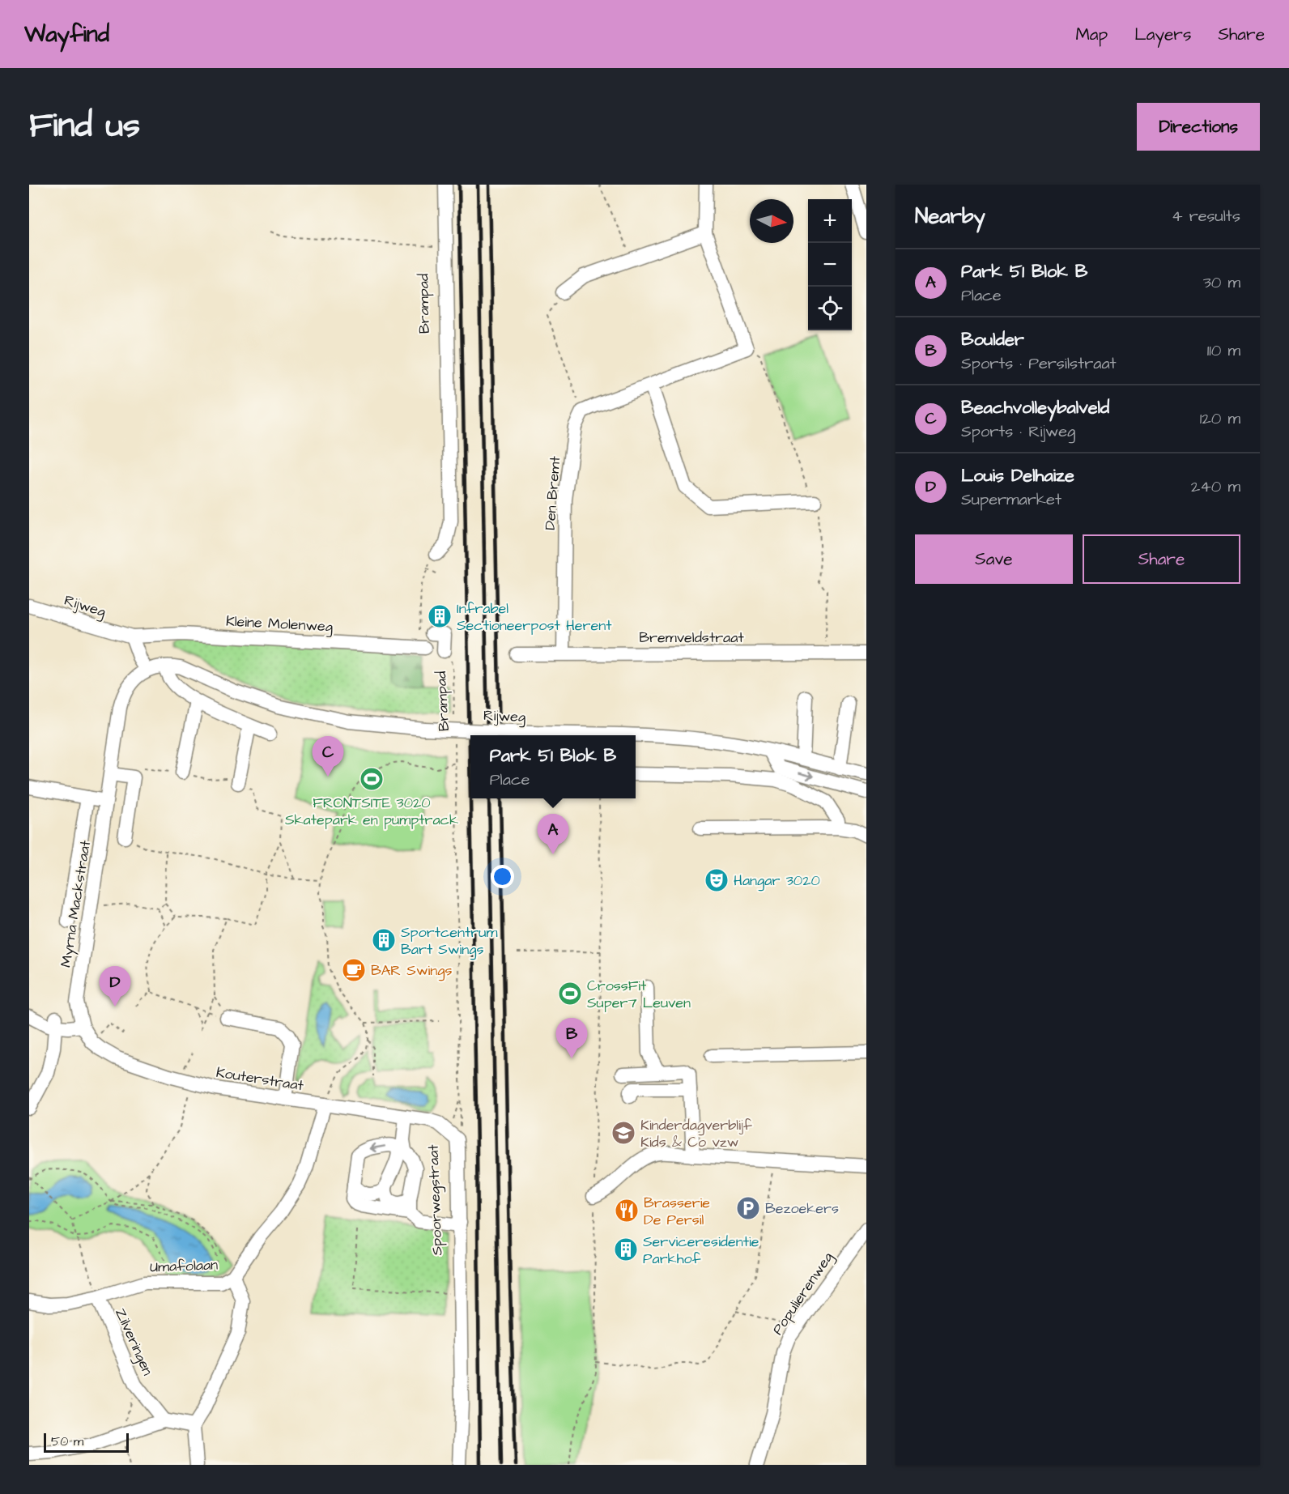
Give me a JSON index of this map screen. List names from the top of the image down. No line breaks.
{"streets":{"street":["Den Bremt","Rijweg","Kleine Molenweg","Bremveldstraat","Myrna Mackstraat","Kouterstraat","Spoorwegstraat","Umafolaan","Populierenweg","Zilveringen"],"path":["Brampad"]},"crossings":[["Brampad","Kouterstraat"],["Brampad","Spoorwegstraat"],["Den Bremt","Bremveldstraat"],["Rijweg","Kleine Molenweg"],["Rijweg","Myrna Mackstraat"],["Myrna Mackstraat","Kouterstraat"],["Kouterstraat","Spoorwegstraat"],["Kouterstraat","Umafolaan"],["Umafolaan","Zilveringen"]],"places":{"building":["Infrabel Sectioneerpost Herent","Sportcentrum Bart Swings","Serviceresidentie Parkhof"],"sports":["FRONTSITE 3020 Skatepark en pumptrack","CrossFit Super7 Leuven"],"theatre":["Hangar 3020"],"cafe":["BAR Swings"],"school or university":["Kinderdagverblijf Kids & Co vzw"],"parking":["Bezoekers"],"restaurant":["Brasserie De Persil"]},"scale_bar":"50 m","north":"right","page":{"header":"Wayfind","nav":["Map","Layers","Share"],"title":"Find us","buttons":["Directions",["Save","Share"]],"heading":["Nearby","4 results"],"map_buttons":["+","−"],"list":[{"mark":"A","name":"Park 51 Blok B","note":"Place","value":"30 m"},{"mark":"B","name":"Boulder","note":"Sports · Persilstraat","value":"110 m"},{"mark":"C","name":"Beachvolleybalveld","note":"Sports · Rijweg","value":"120 m"},{"mark":"D","name":"Louis Delhaize","note":"Supermarket","value":"240 m"}],"popup":["Park 51 Blok B","Place"],"pins":["C","A","D","B"],"scale":"50 m"}}
